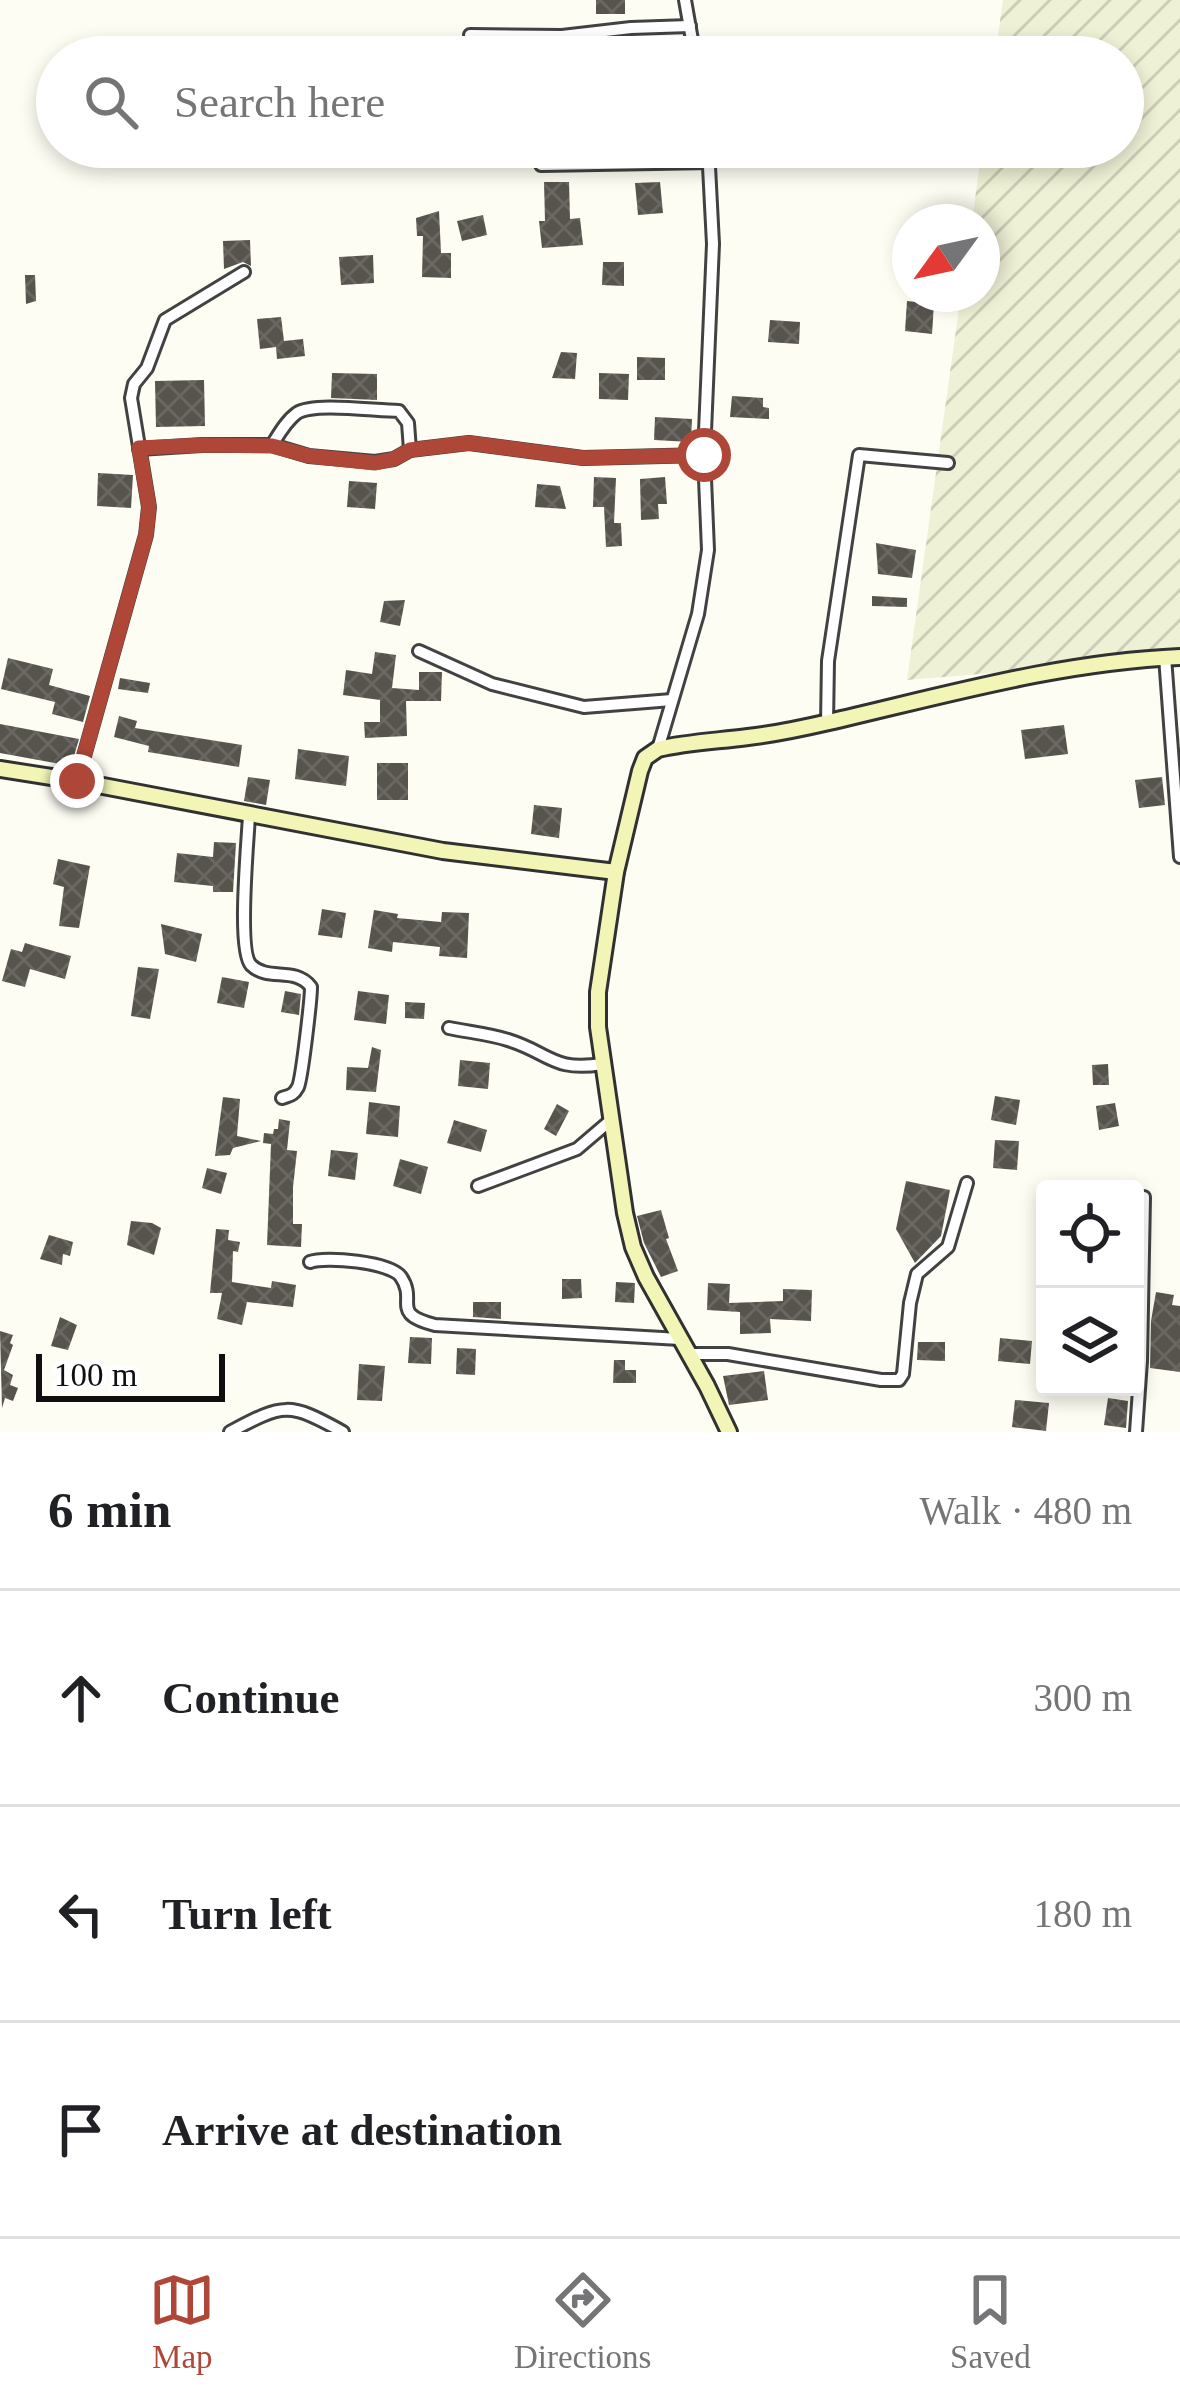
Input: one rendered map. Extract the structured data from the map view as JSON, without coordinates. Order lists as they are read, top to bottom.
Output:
{
  "scale_bar": "100 m",
  "north": "bottom left",
  "page": {
    "search": "Search here",
    "scale": "100 m",
    "heading": ["6 min", "Walk · 480 m"],
    "list": [
      ["Continue", "300 m"],
      ["Turn left", "180 m"],
      "Arrive at destination"
    ],
    "nav": ["Map", "Directions", "Saved"]
  }
}
